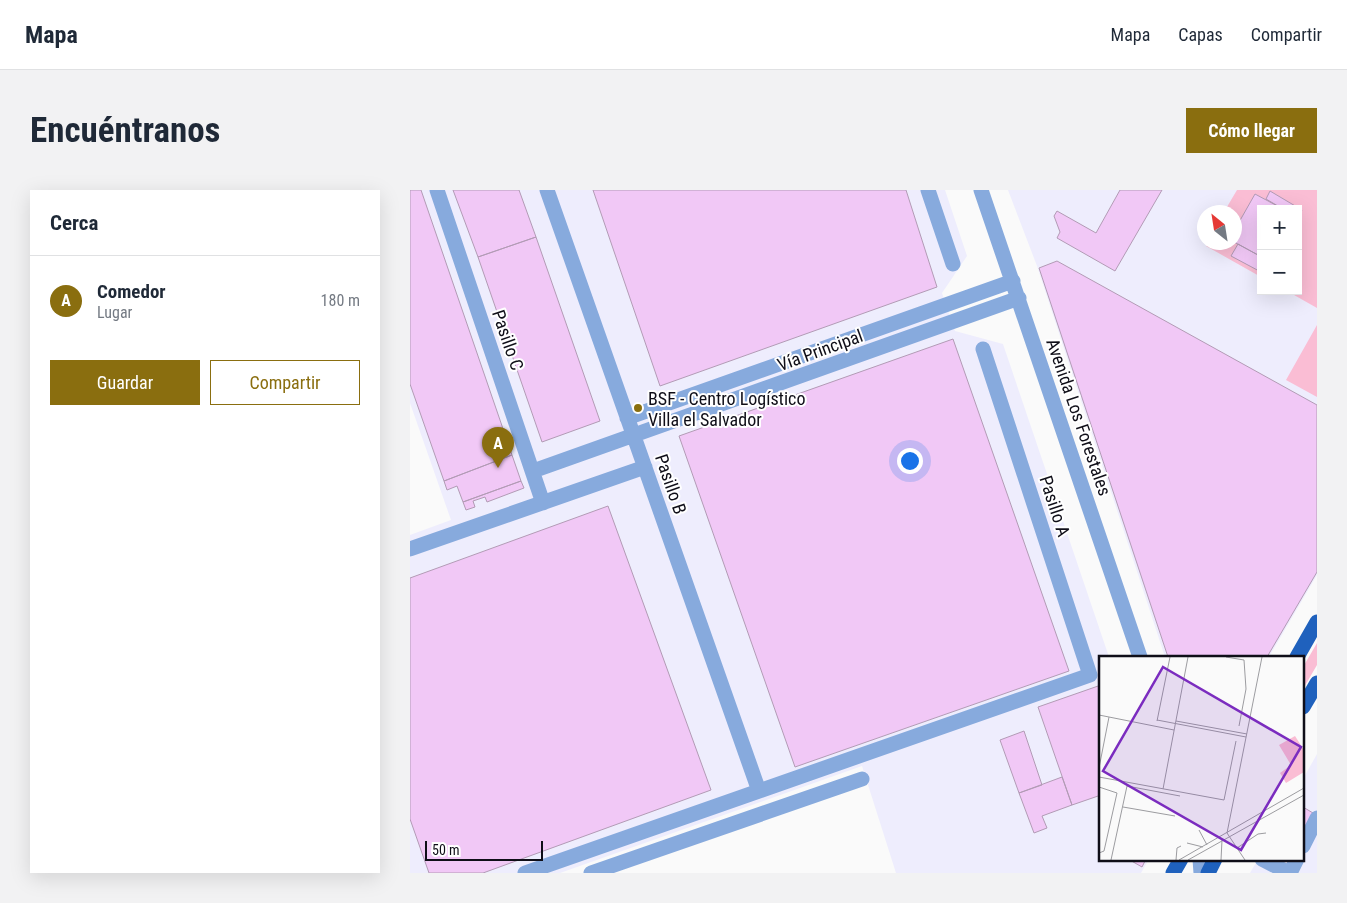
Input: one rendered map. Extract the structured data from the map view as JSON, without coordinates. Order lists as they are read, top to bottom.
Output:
{
  "streets": {
    "street": [
      "Pasillo C",
      "Vía Principal",
      "Avenida Los Forestales",
      "Pasillo B",
      "Pasillo A"
    ]
  },
  "crossings": [
    ["Pasillo C", "Vía Principal"],
    ["Vía Principal", "Avenida Los Forestales"],
    ["Vía Principal", "Pasillo B"],
    ["Pasillo B", "Pasillo A"]
  ],
  "places": ["BSF - Centro Logístico Villa el Salvador"],
  "scale_bar": "50 m",
  "north": "top left",
  "page": {
    "header": "Mapa",
    "nav": ["Mapa", "Capas", "Compartir"],
    "buttons": [
      "Cómo llegar",
      ["Guardar", "Compartir"]
    ],
    "title": "Encuéntranos",
    "heading": "Cerca",
    "map_buttons": ["+", "−"],
    "list": [
      {
        "mark": "A",
        "name": "Comedor",
        "note": "Lugar",
        "value": "180 m"
      }
    ],
    "pins": "A",
    "scale": "50 m"
  }
}
